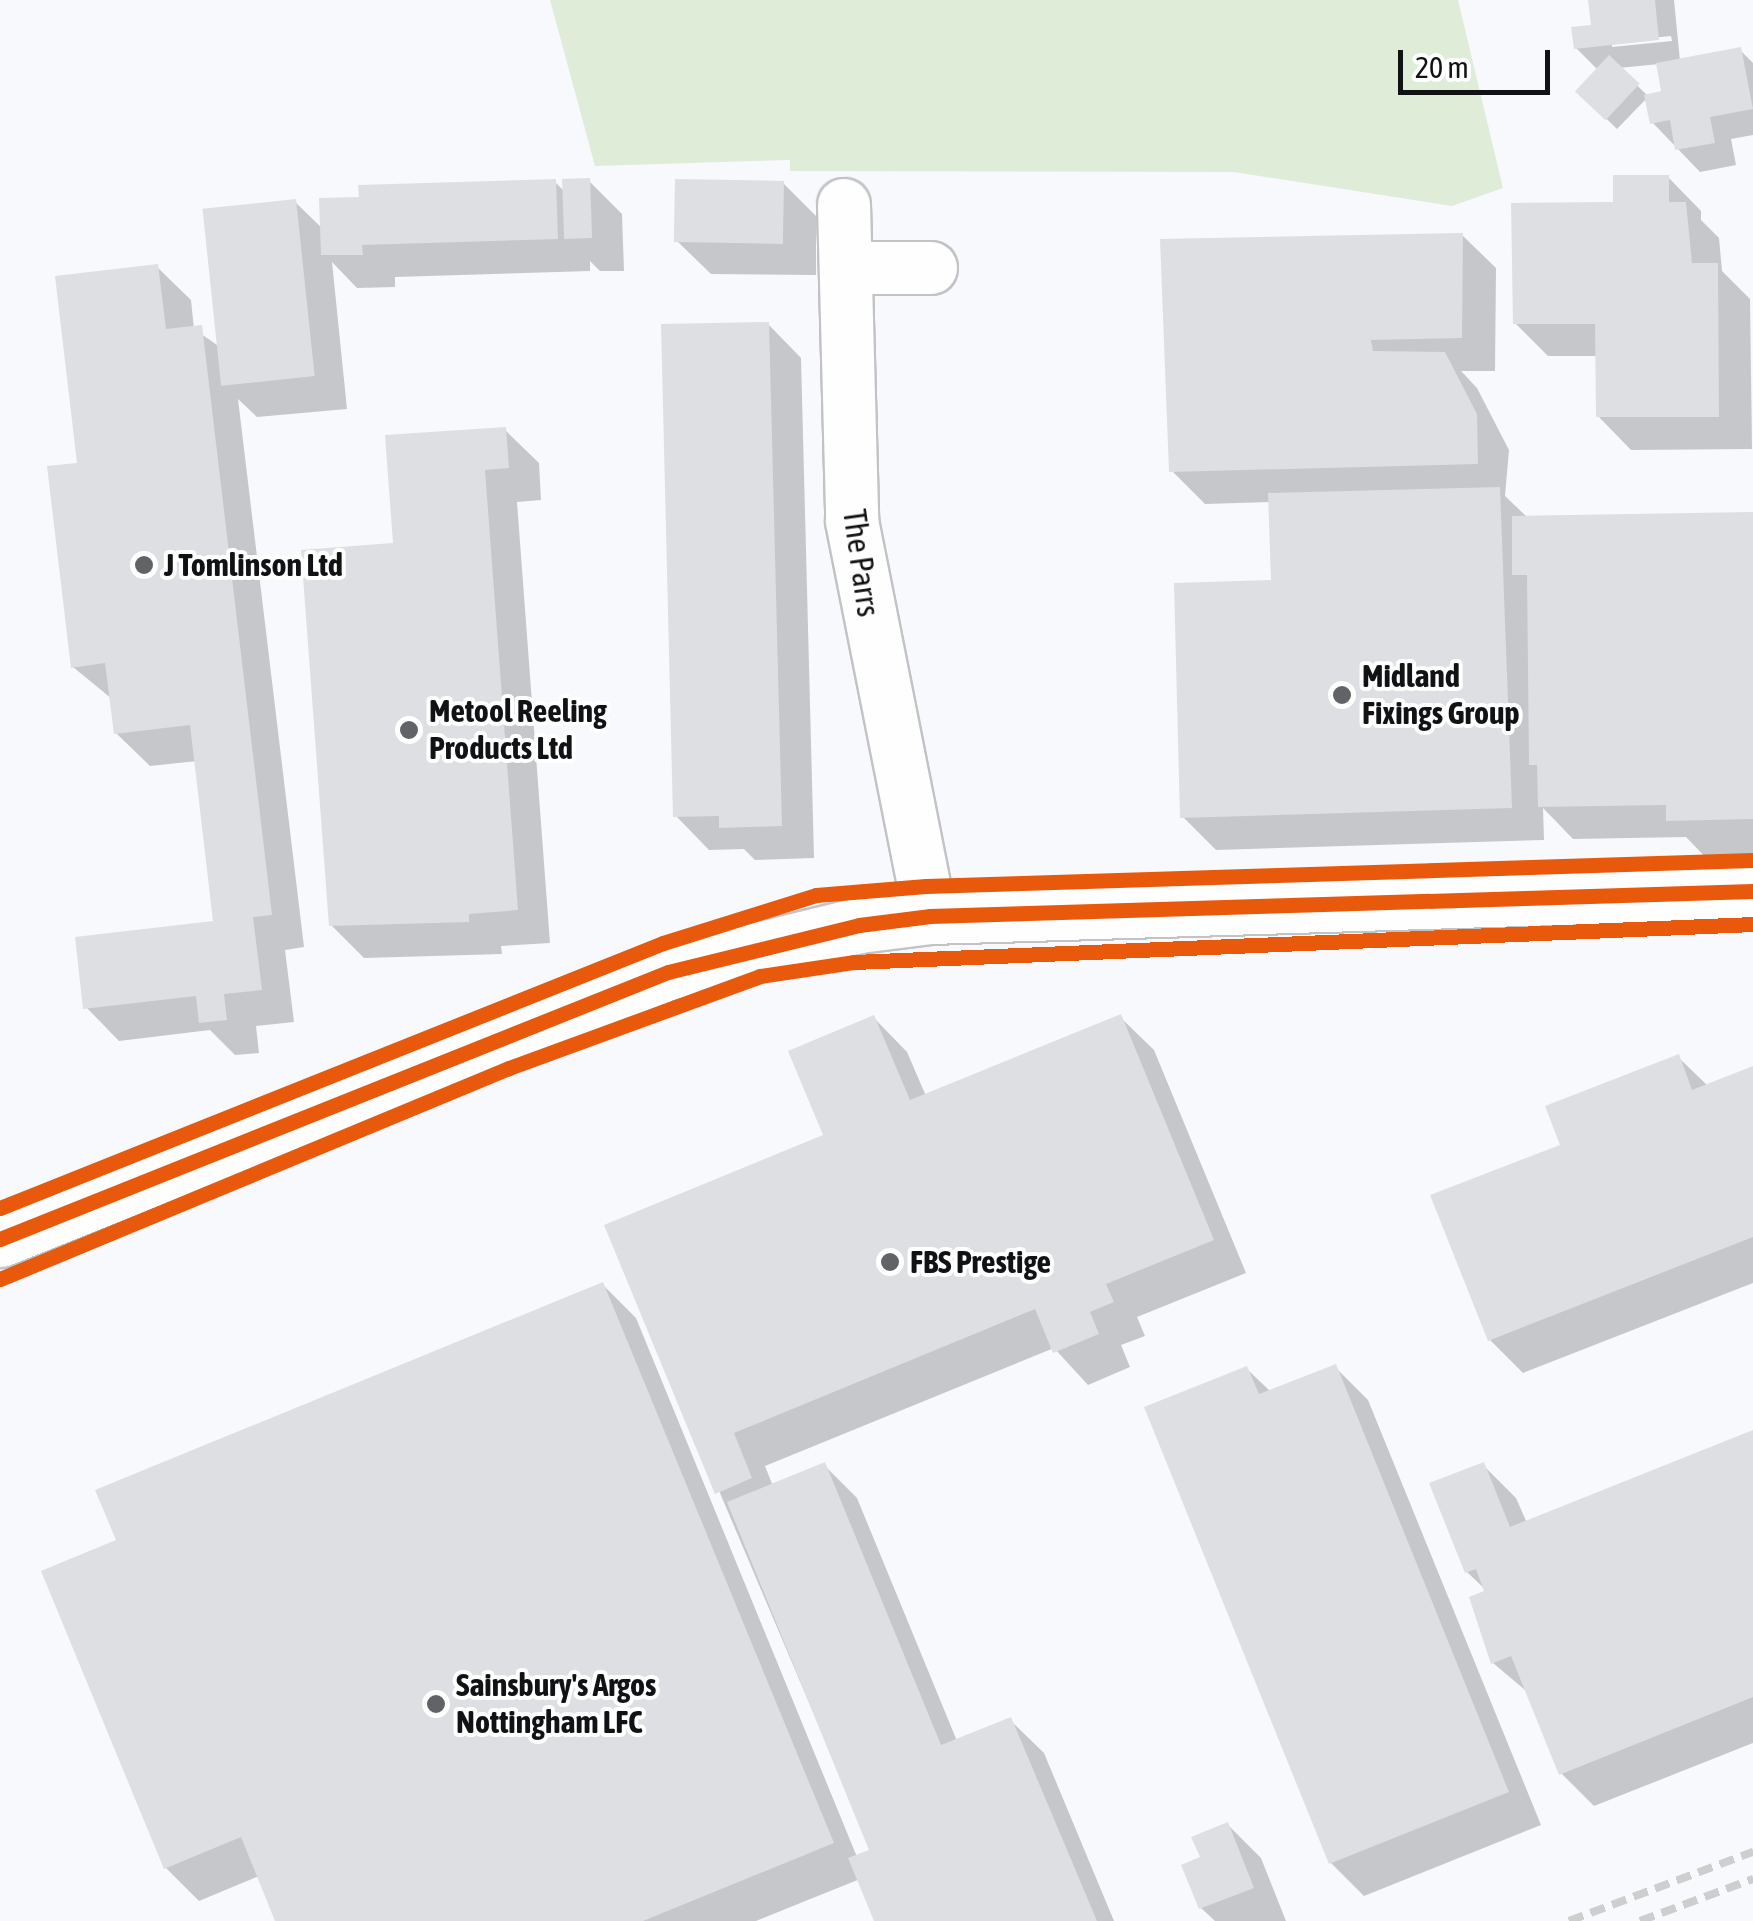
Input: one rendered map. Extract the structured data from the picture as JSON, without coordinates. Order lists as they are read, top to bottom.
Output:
{
  "streets": {
    "street": ["The Parrs"]
  },
  "places": [
    "J Tomlinson Ltd",
    "Midland Fixings Group",
    "Metool Reeling Products Ltd",
    "FBS Prestige",
    "Sainsbury's Argos Nottingham LFC"
  ],
  "scale_bar": "20 m"
}
